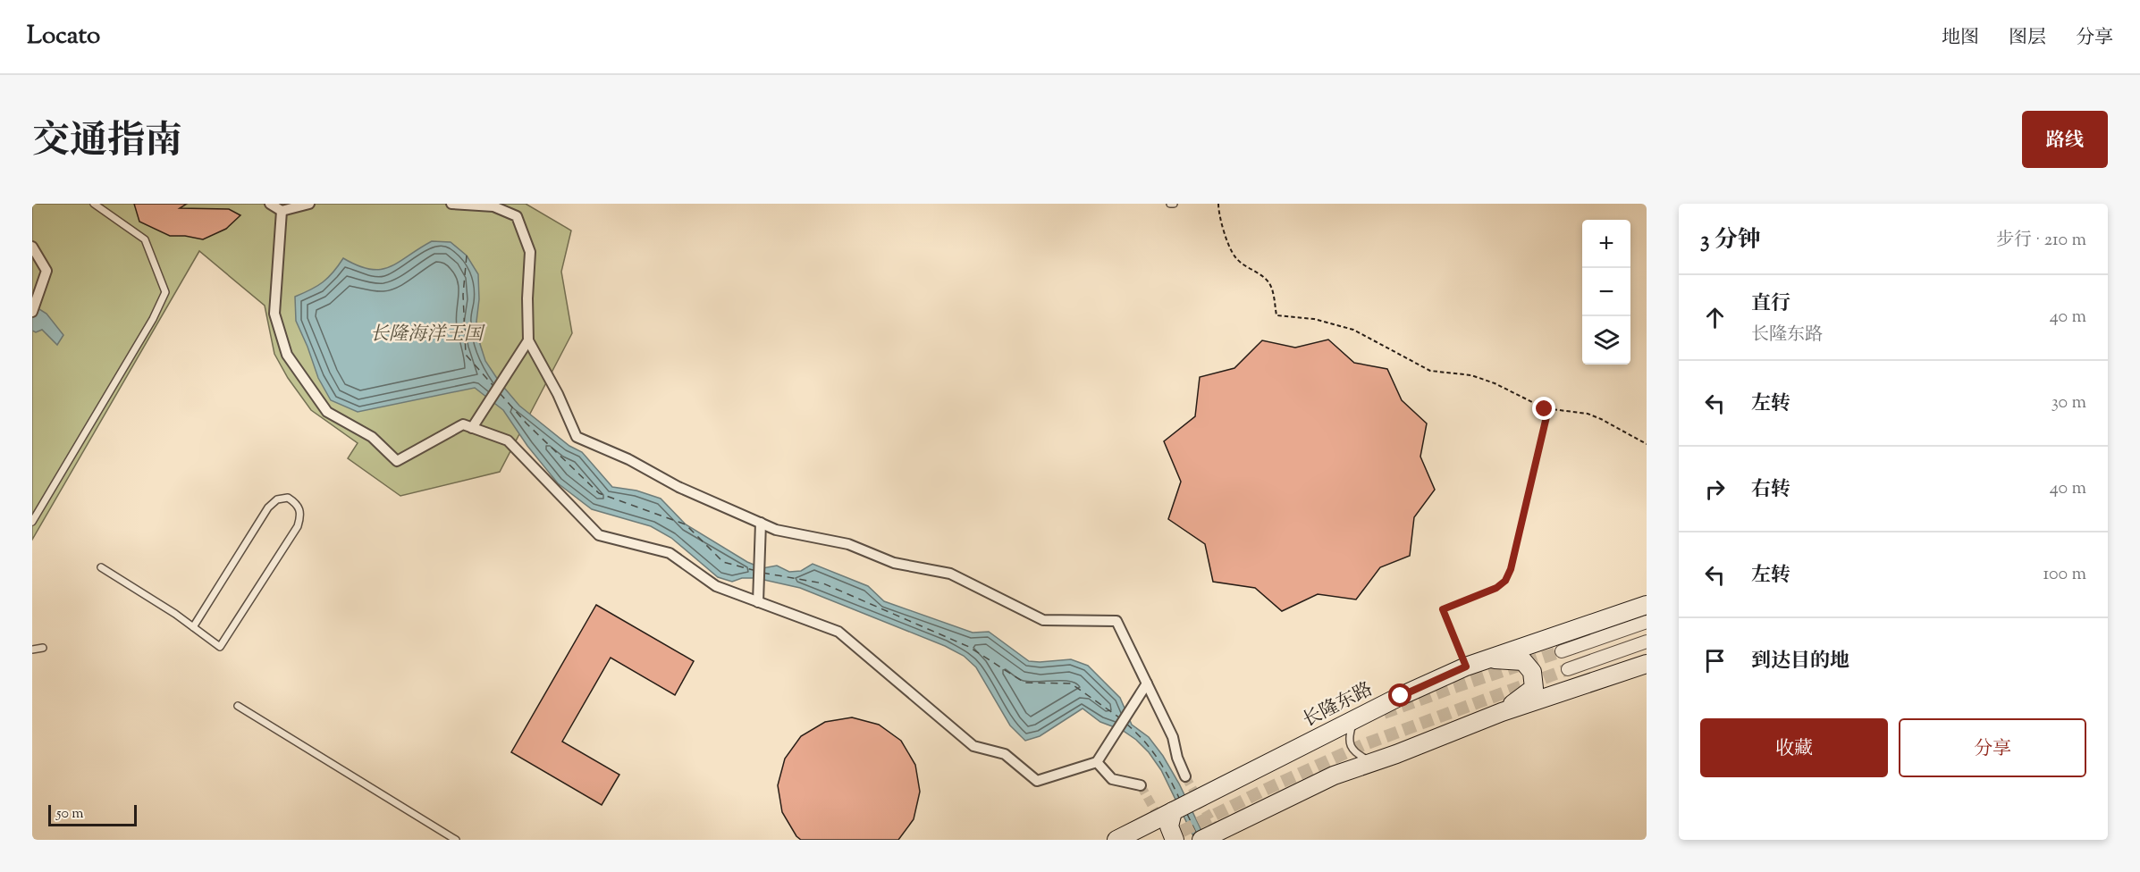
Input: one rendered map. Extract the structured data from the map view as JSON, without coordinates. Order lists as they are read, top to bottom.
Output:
{
  "streets": {
    "main road": ["长隆东路"]
  },
  "parks": ["长隆海洋王国"],
  "scale_bar": "50 m",
  "page": {
    "header": "Locato",
    "nav": ["地图", "图层", "分享"],
    "title": "交通指南",
    "buttons": [
      "路线",
      ["收藏", "分享"]
    ],
    "heading": ["3 分钟", "步行 · 210 m"],
    "map_buttons": ["+", "−"],
    "list": [
      ["直行", "长隆东路", "40 m"],
      ["左转", "30 m"],
      ["右转", "40 m"],
      ["左转", "100 m"],
      "到达目的地"
    ],
    "scale": "50 m"
  }
}
